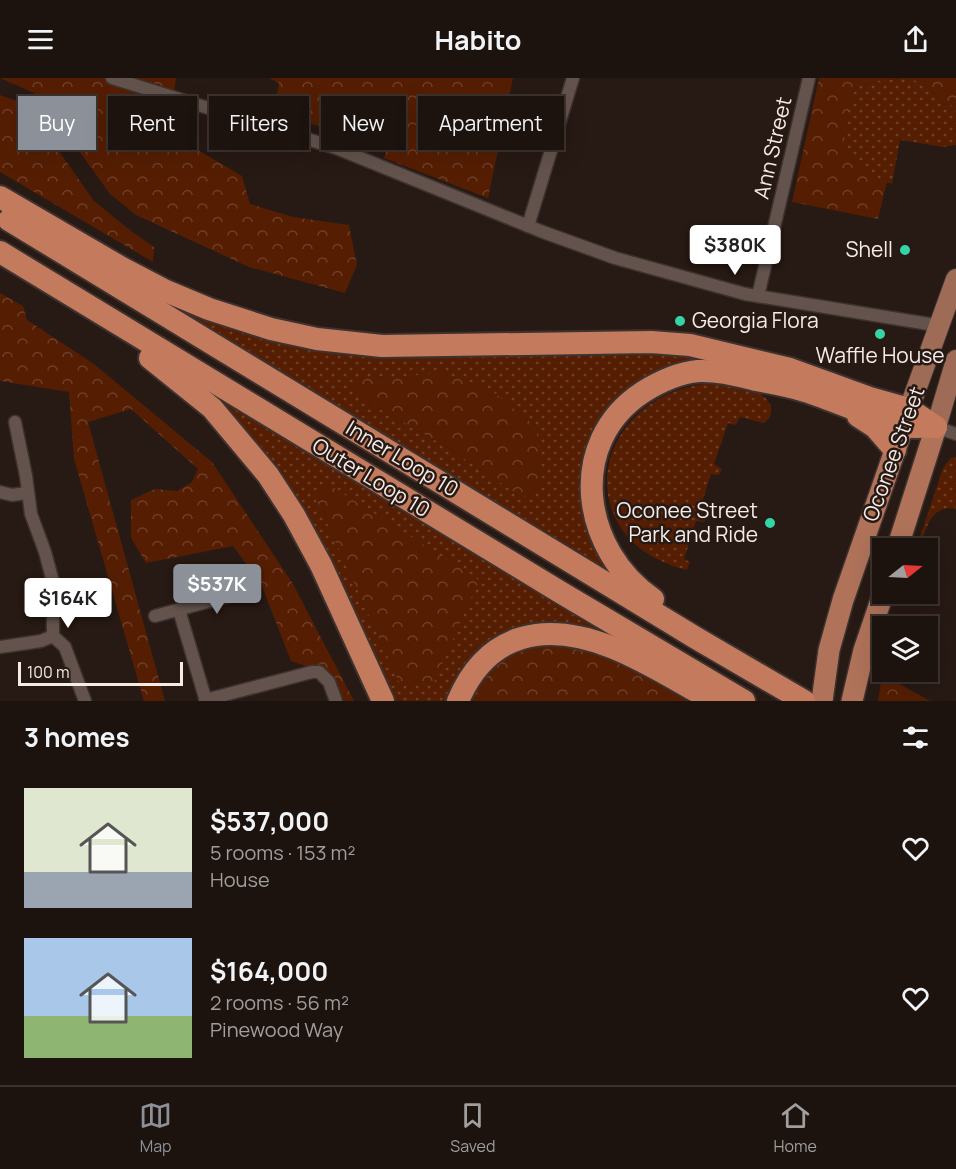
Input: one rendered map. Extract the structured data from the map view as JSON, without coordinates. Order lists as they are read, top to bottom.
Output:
{
  "streets": {
    "highway": ["Oconee Street", "Inner Loop 10", "Outer Loop 10"],
    "street": ["Ann Street"]
  },
  "places": [
    "Shell",
    "Georgia Flora",
    "Waffle House",
    "Oconee Street Park and Ride"
  ],
  "scale_bar": "100 m",
  "north": "right",
  "page": {
    "header": "Habito",
    "chip": [
      "Buy",
      "Rent",
      "Filters",
      "New",
      "Apartment"
    ],
    "price": ["$380K", "$537K", "$164K"],
    "scale": "100 m",
    "heading": "3 homes",
    "list": [
      {
        "name": "$537,000",
        "note": "5 rooms · 153 m² · House"
      },
      {
        "name": "$164,000",
        "note": "2 rooms · 56 m² · Pinewood Way"
      }
    ],
    "tabs": ["Map", "Saved", "Home"]
  }
}
